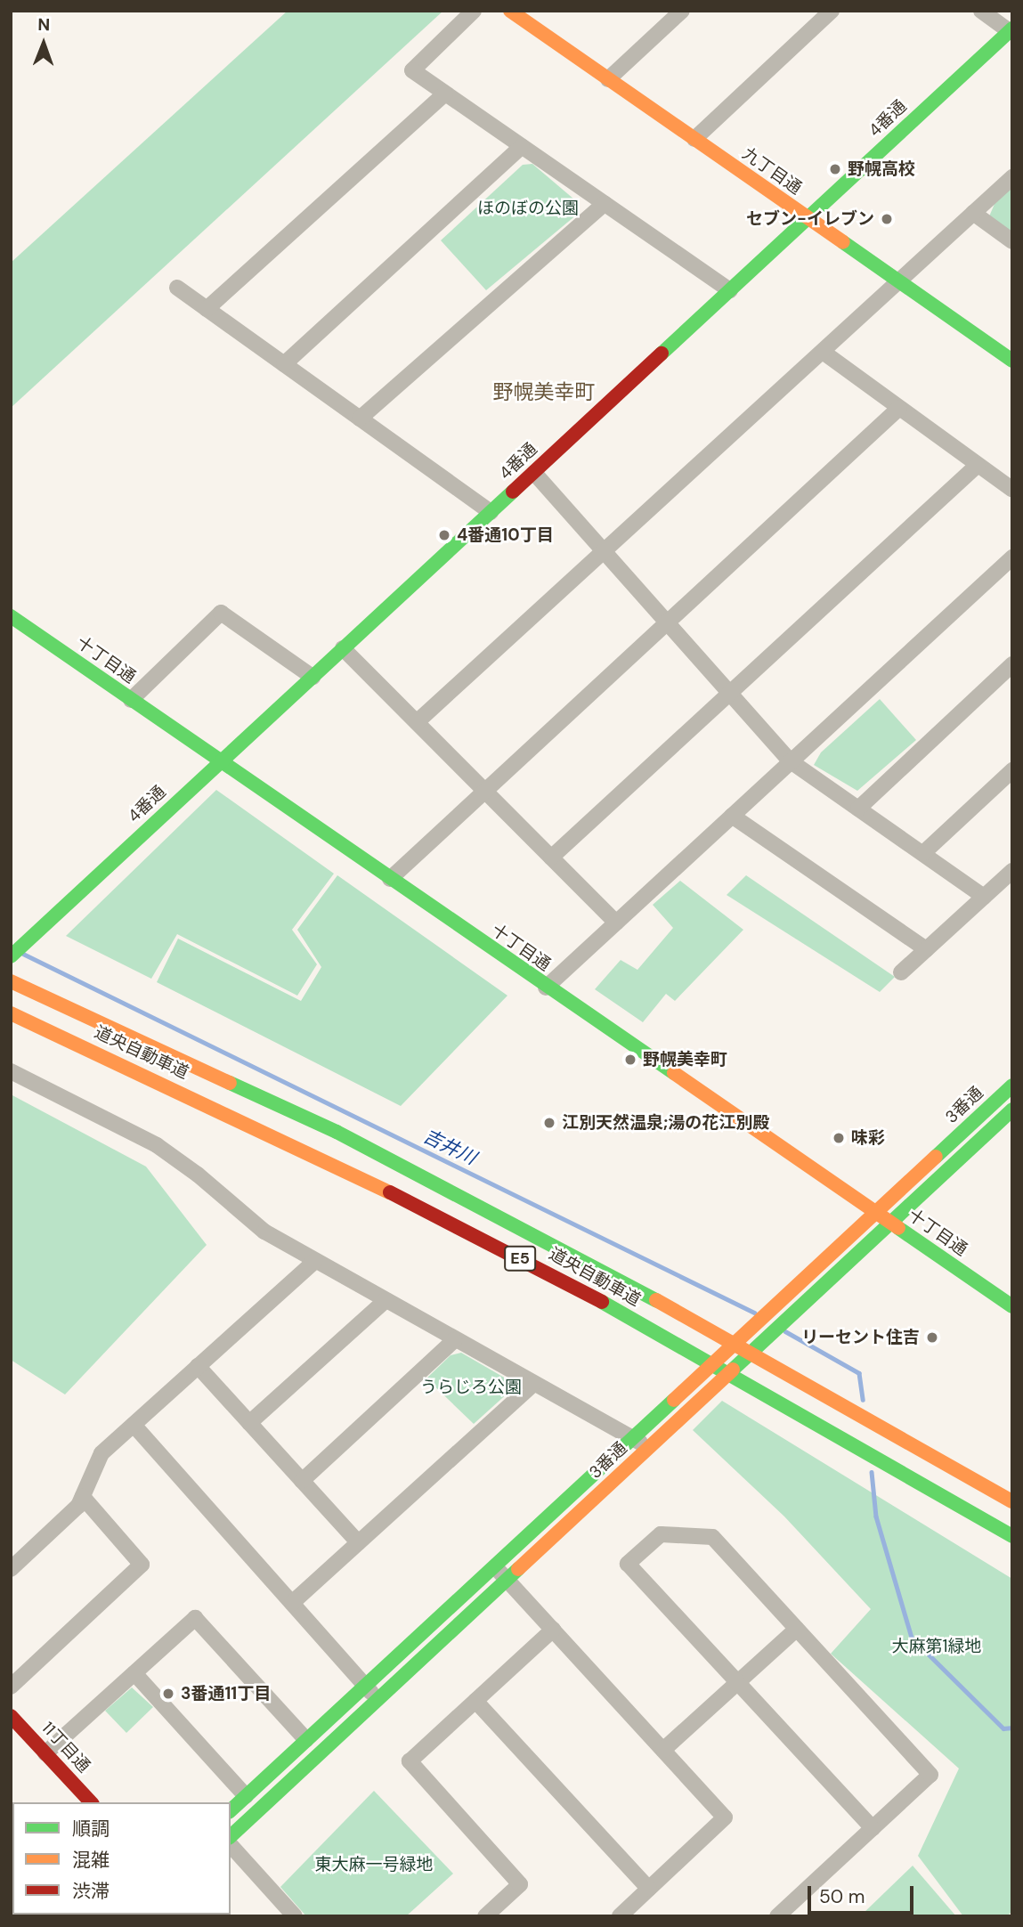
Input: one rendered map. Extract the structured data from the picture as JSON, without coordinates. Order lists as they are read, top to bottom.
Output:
{
  "streets": {
    "main road": [
      "4番通",
      "九丁目通",
      "十丁目通",
      "道央自動車道",
      "3番通",
      "E5",
      "11丁目通"
    ]
  },
  "crossings": [
    ["4番通", "九丁目通"],
    ["4番通", "十丁目通"],
    ["十丁目通", "3番通"]
  ],
  "districts": ["野幌美幸町"],
  "water": ["吉井川"],
  "parks": [
    "ほのぼの公園",
    "うらじろ公園",
    "大麻第1緑地",
    "東大麻一号緑地"
  ],
  "places": [
    "野幌高校",
    "セブン-イレブン",
    "4番通10丁目",
    "野幌美幸町",
    "江別天然温泉;湯の花江別殿",
    "味彩",
    "リーセント住吉",
    "3番通11丁目"
  ],
  "legend": ["順調", "混雑", "渋滞"],
  "scale_bar": "50 m",
  "north": "top"
}
